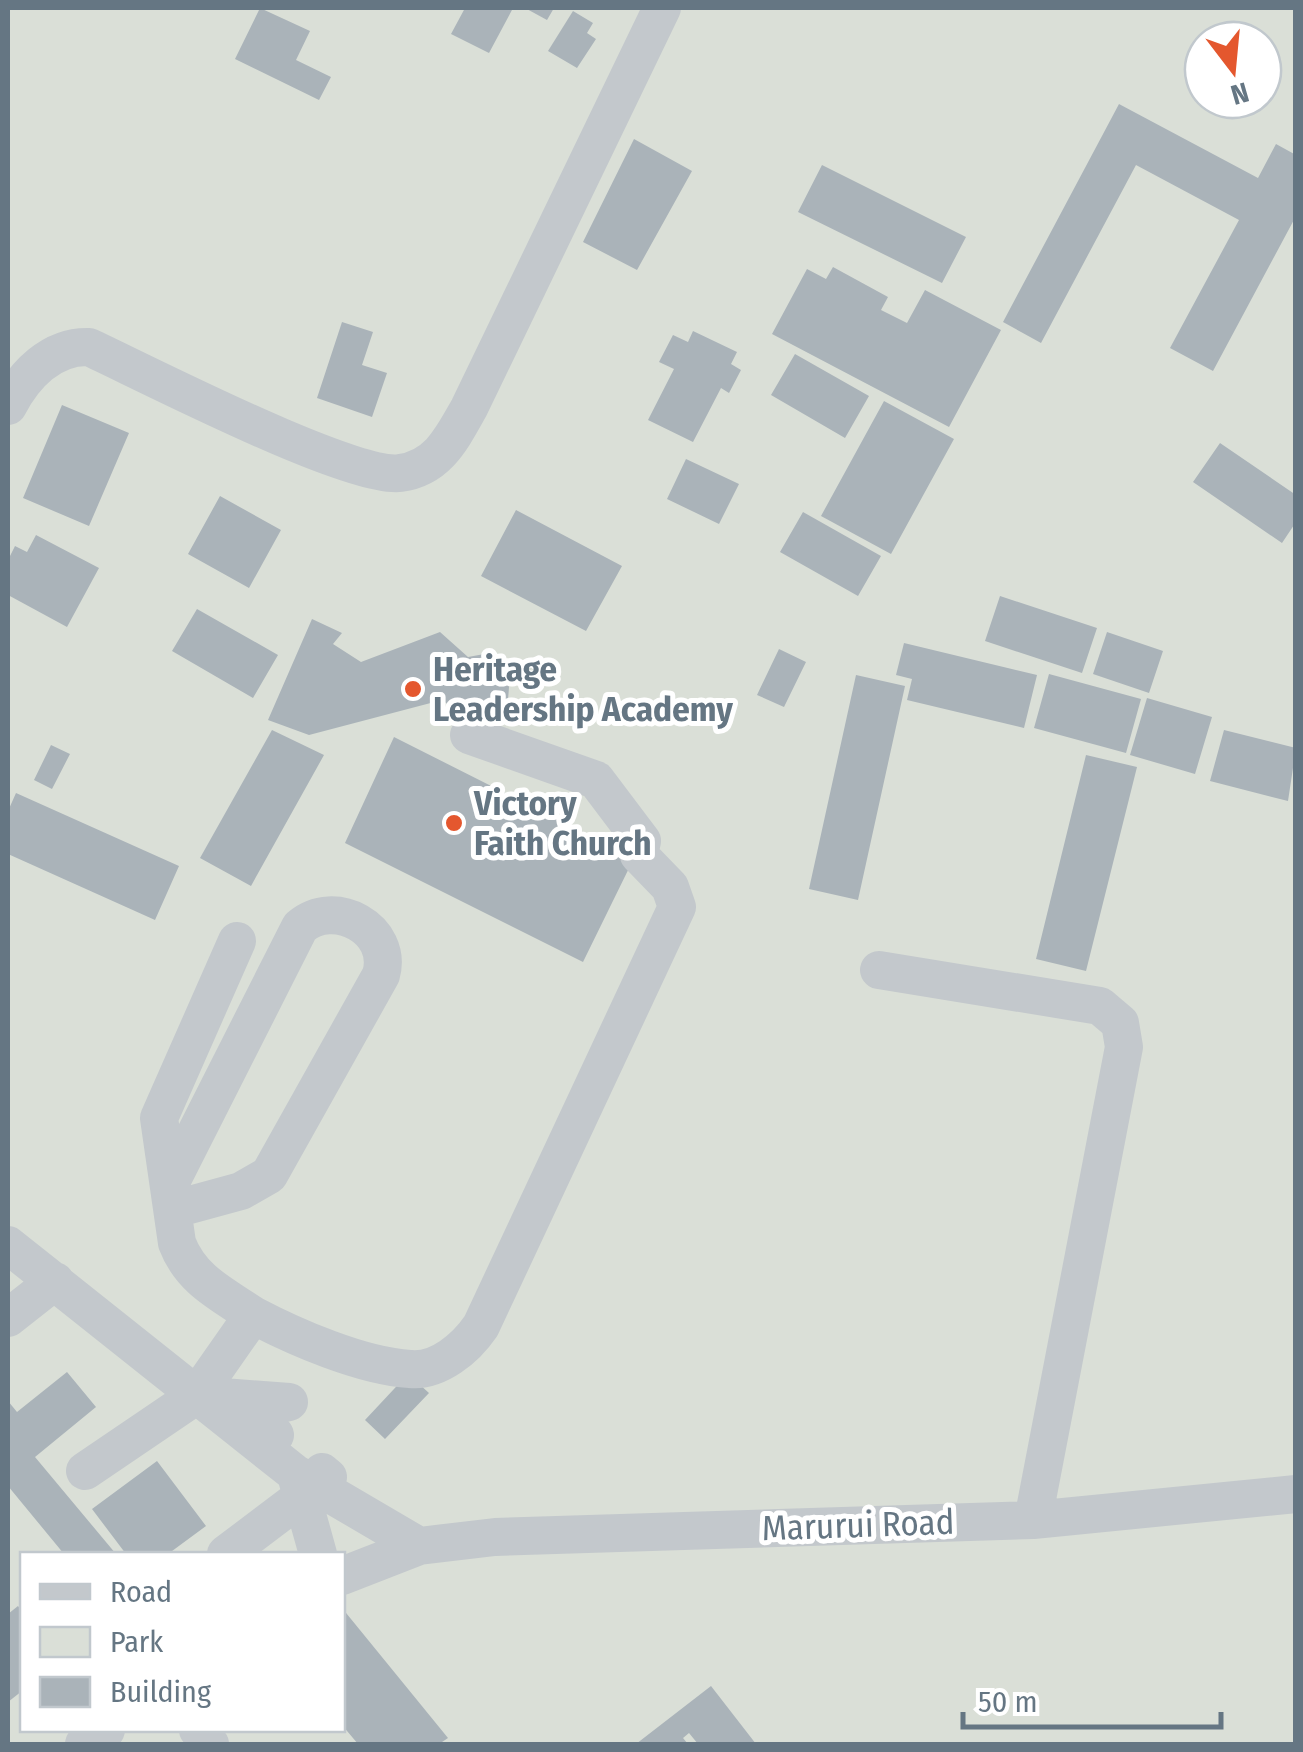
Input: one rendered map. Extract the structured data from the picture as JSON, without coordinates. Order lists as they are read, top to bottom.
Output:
{
  "streets": {
    "street": ["Marurui Road"]
  },
  "places": ["Heritage Leadership Academy", "Victory Faith Church"],
  "legend": ["Road", "Park", "Building"],
  "scale_bar": "50 m",
  "north": "bottom"
}
